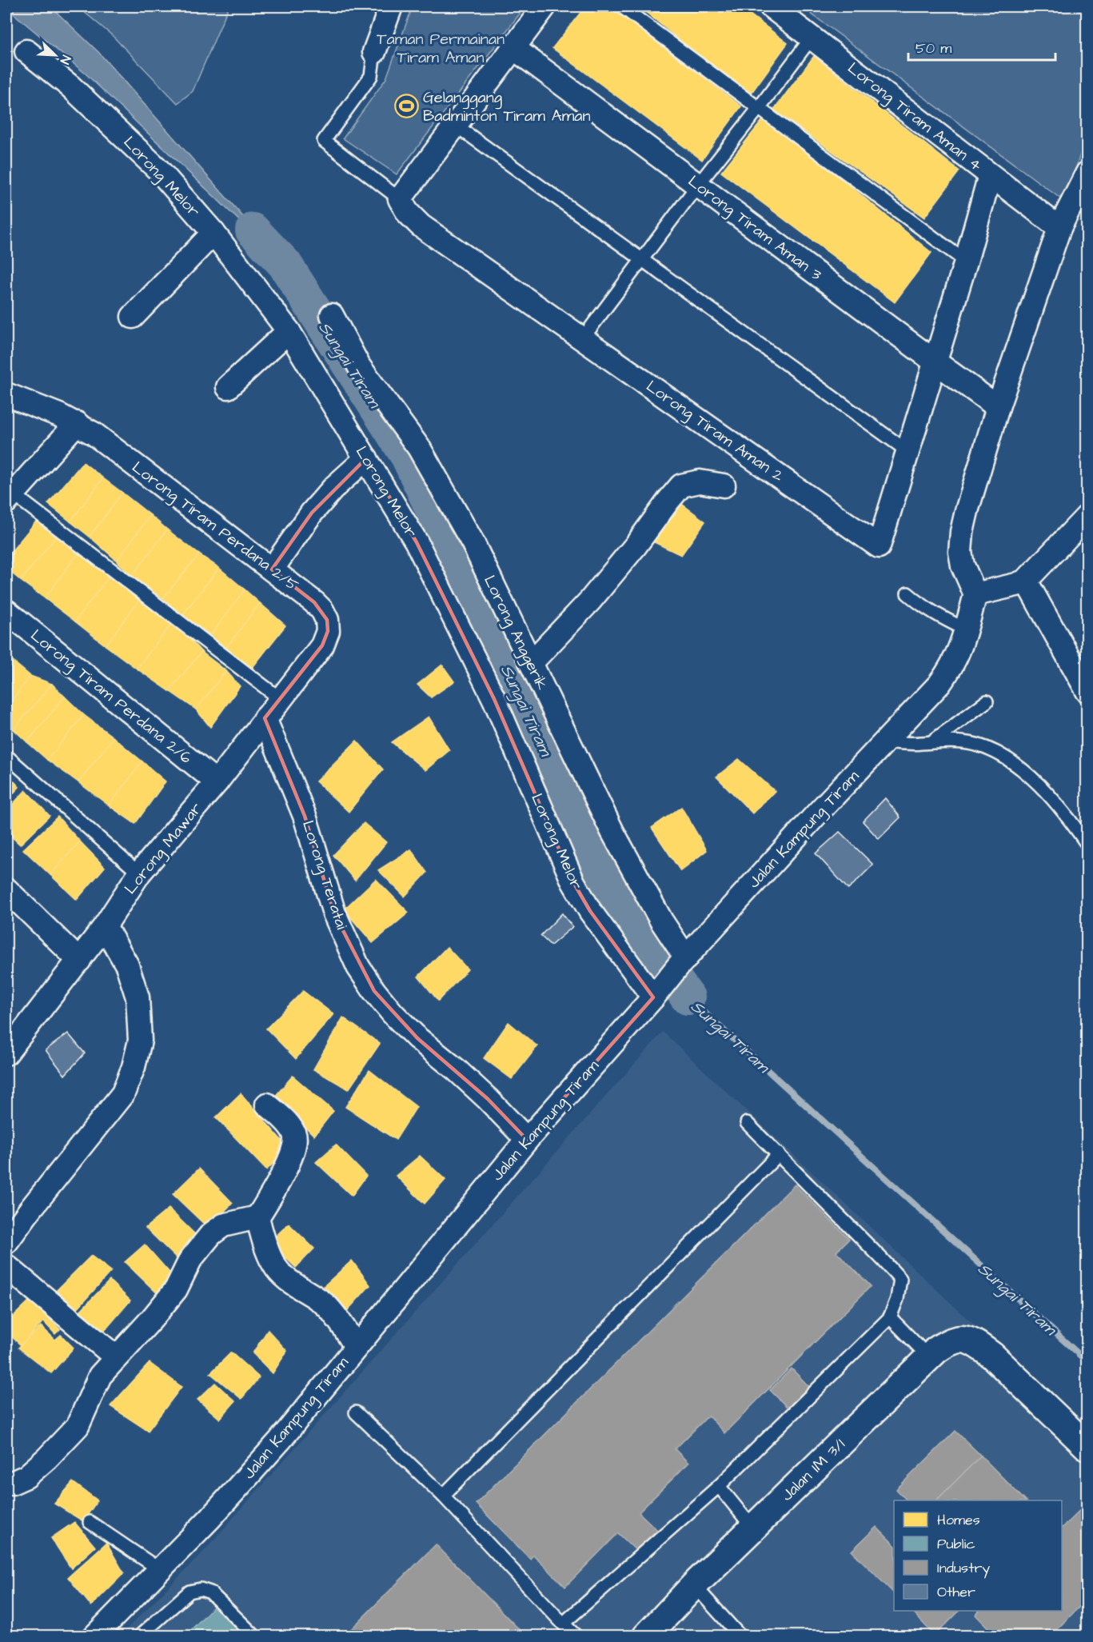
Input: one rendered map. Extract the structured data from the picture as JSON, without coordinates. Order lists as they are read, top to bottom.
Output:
{
  "streets": {
    "street": [
      "Lorong Tiram Aman 4",
      "Lorong Melor",
      "Lorong Tiram Aman 3",
      "Lorong Tiram Aman 2",
      "Lorong Tiram Perdana 2/5",
      "Lorong Anggerik",
      "Lorong Tiram Perdana 2/6",
      "Jalan Kampung Tiram",
      "Lorong Mawar",
      "Lorong Teratai",
      "Jalan IM 3/1"
    ]
  },
  "crossings": [
    ["Lorong Tiram Aman 4", "Lorong Tiram Aman 2"],
    ["Lorong Melor", "Jalan Kampung Tiram"],
    ["Lorong Tiram Aman 3", "Lorong Tiram Aman 2"],
    ["Lorong Tiram Perdana 2/5", "Lorong Mawar"],
    ["Lorong Anggerik", "Jalan Kampung Tiram"],
    ["Lorong Tiram Perdana 2/6", "Lorong Mawar"],
    ["Jalan Kampung Tiram", "Lorong Teratai"],
    ["Lorong Mawar", "Lorong Teratai"]
  ],
  "water": ["Sungai Tiram"],
  "parks": ["Taman Permainan Tiram Aman"],
  "places": {
    "sports": ["Gelanggang Badminton Tiram Aman"]
  },
  "legend": [
    "Homes",
    "Public",
    "Industry",
    "Other"
  ],
  "scale_bar": "50 m",
  "north": "bottom right"
}
